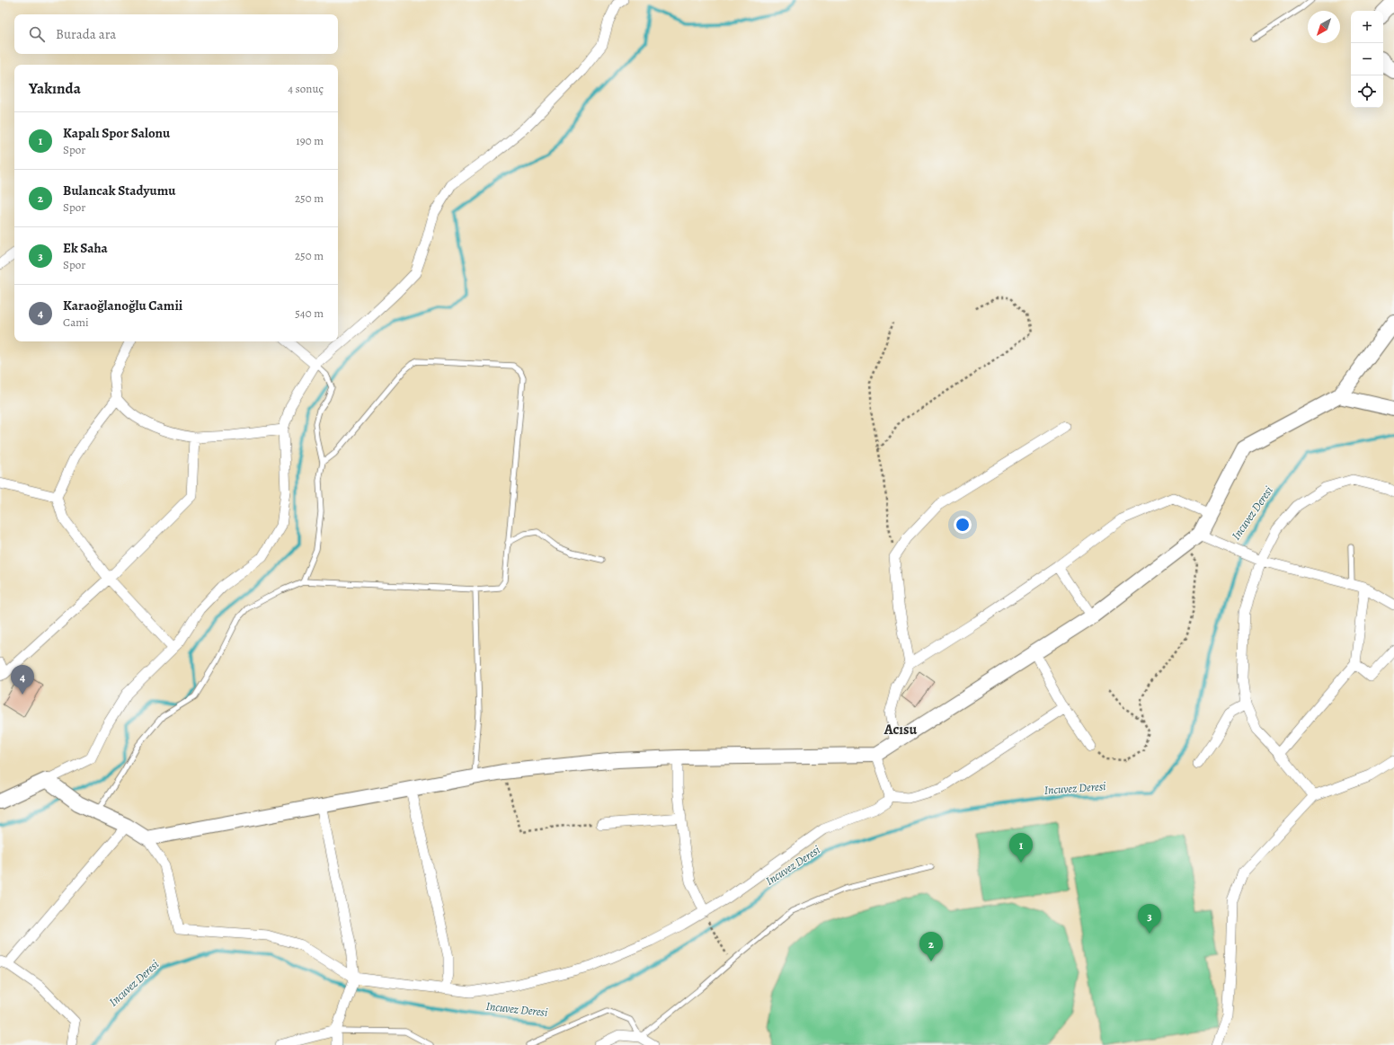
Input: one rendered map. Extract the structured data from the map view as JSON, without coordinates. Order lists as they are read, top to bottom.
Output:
{
  "districts": ["Acısu"],
  "water": ["Incuvez Deresi"],
  "north": "bottom left",
  "page": {
    "map_buttons": ["+", "−"],
    "search": "Burada ara",
    "heading": ["Yakında", "4 sonuç"],
    "list": [
      {
        "mark": "1",
        "name": "Kapalı Spor Salonu",
        "note": "Spor",
        "value": "190 m"
      },
      {
        "mark": "2",
        "name": "Bulancak Stadyumu",
        "note": "Spor",
        "value": "250 m"
      },
      {
        "mark": "3",
        "name": "Ek Saha",
        "note": "Spor",
        "value": "250 m"
      },
      {
        "mark": "4",
        "name": "Karaoğlanoğlu Camii",
        "note": "Cami",
        "value": "540 m"
      }
    ],
    "pins": [
      "4",
      "1",
      "3",
      "2"
    ]
  }
}
